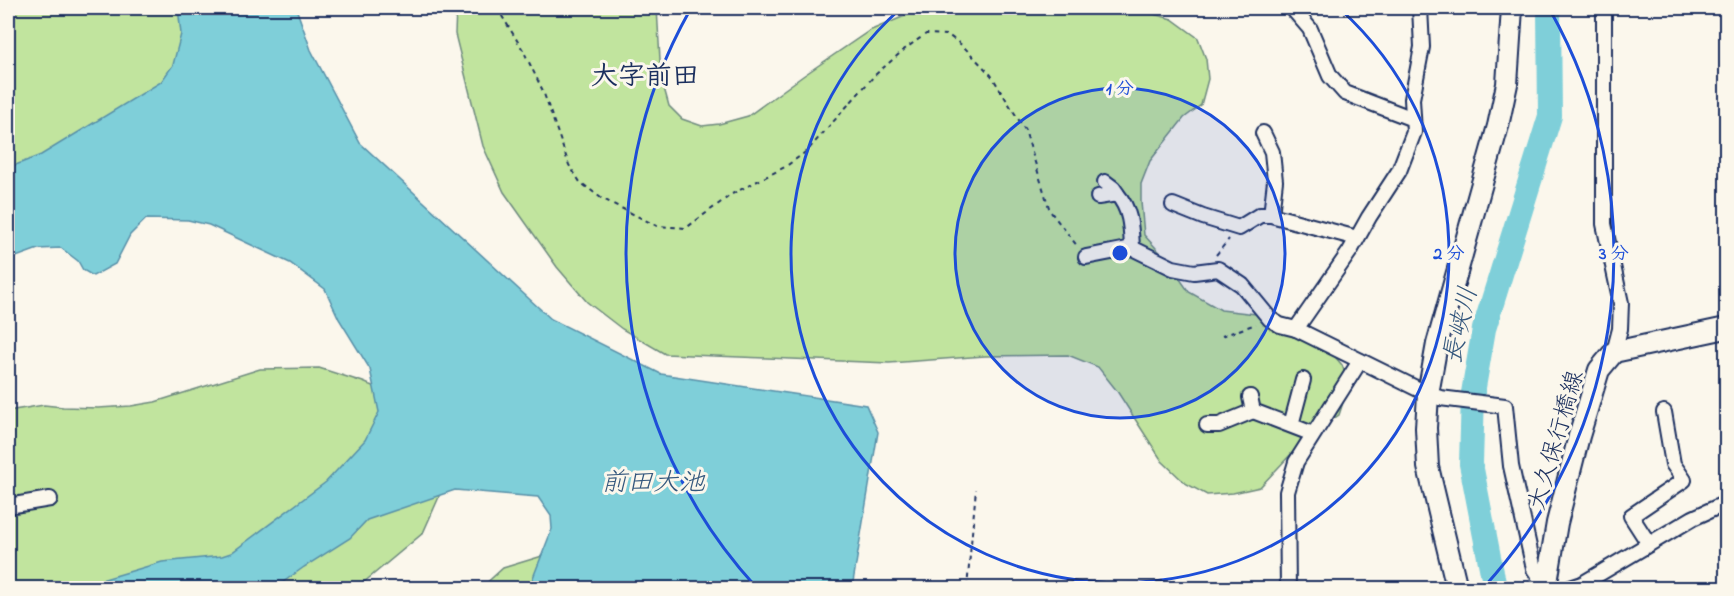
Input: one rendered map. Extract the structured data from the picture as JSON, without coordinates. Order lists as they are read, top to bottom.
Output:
{
  "streets": {
    "street": ["大久保行橋線"]
  },
  "districts": ["大字前田"],
  "water": ["長峡川", "前田大池"],
  "rings": ["1 分", "2 分", "3 分"]
}
